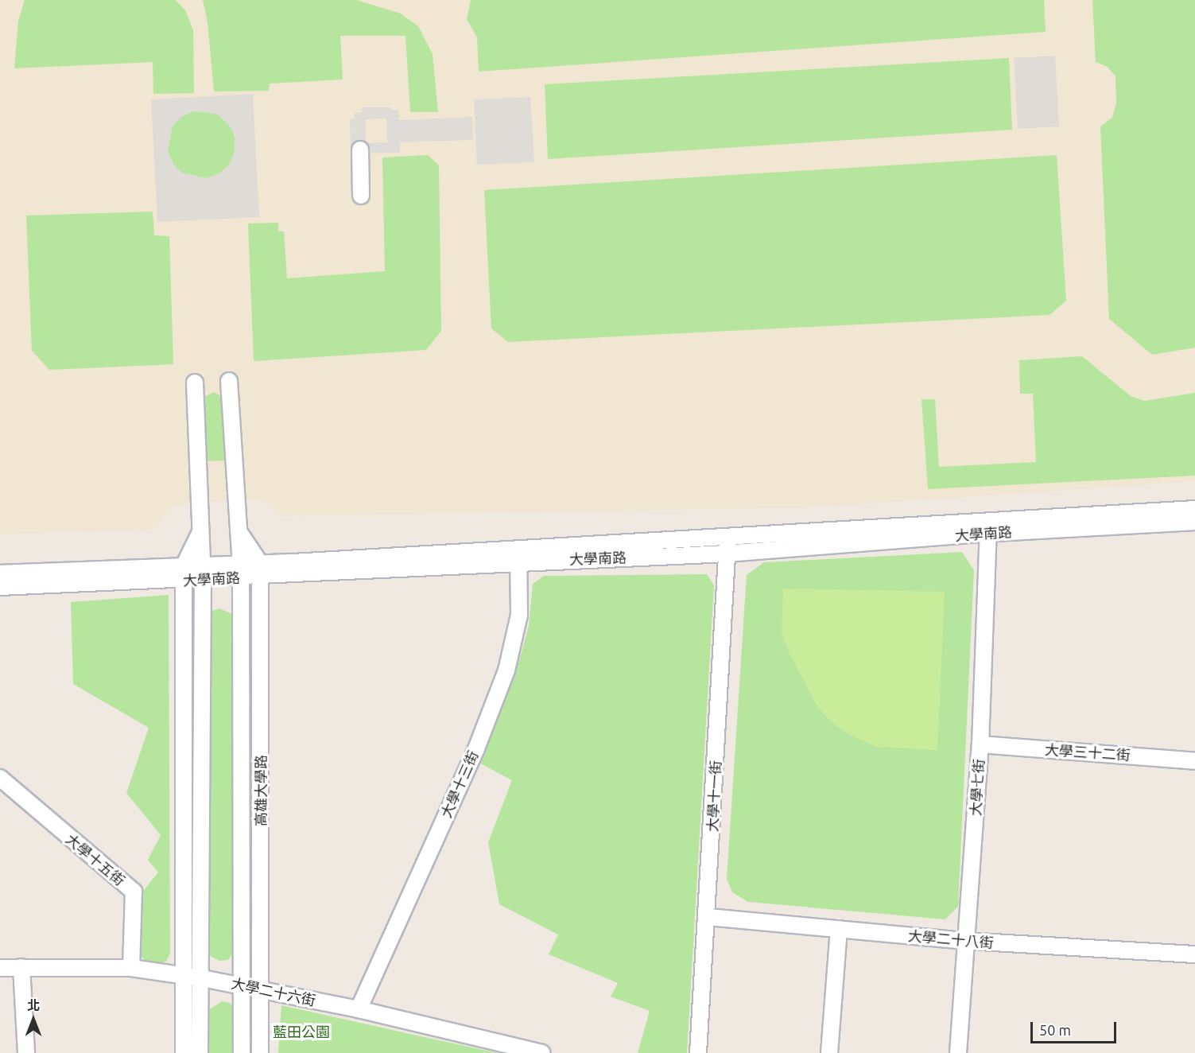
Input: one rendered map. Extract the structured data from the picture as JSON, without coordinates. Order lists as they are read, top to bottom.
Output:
{
  "streets": {
    "street": [
      "大學南路",
      "大學三十二街",
      "大學十三街",
      "大學七街",
      "高雄大學路",
      "大學十一街",
      "大學十五街",
      "大學二十八街",
      "大學二十六街"
    ]
  },
  "crossings": [
    ["大學南路", "大學十三街"],
    ["大學南路", "大學七街"],
    ["大學南路", "高雄大學路"],
    ["大學南路", "大學十一街"],
    ["大學三十二街", "大學七街"],
    ["大學十三街", "大學二十六街"],
    ["大學七街", "大學二十八街"],
    ["高雄大學路", "大學二十六街"],
    ["大學十一街", "大學二十八街"],
    ["大學十五街", "大學二十六街"]
  ],
  "parks": ["藍田公園"],
  "scale_bar": "50 m",
  "north": "top"
}
